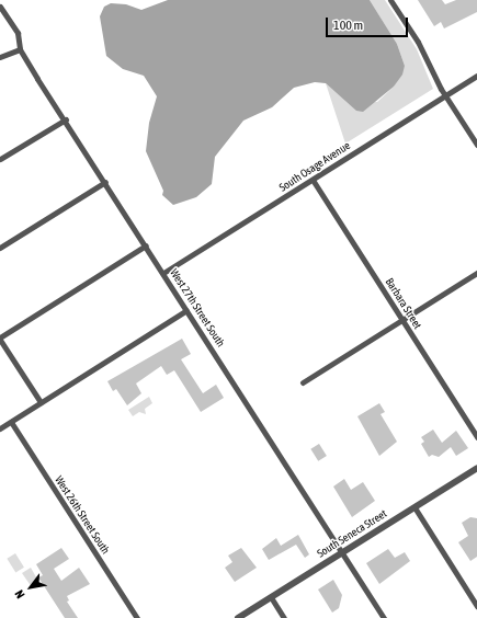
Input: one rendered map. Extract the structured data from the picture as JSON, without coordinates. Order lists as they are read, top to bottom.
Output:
{
  "streets": {
    "street": [
      "South Osage Avenue",
      "Barbara Street",
      "West 27th Street South",
      "West 26th Street South",
      "South Seneca Street"
    ]
  },
  "crossings": [
    ["South Osage Avenue", "Barbara Street"],
    ["South Osage Avenue", "West 27th Street South"],
    ["West 27th Street South", "South Seneca Street"]
  ],
  "scale_bar": "100 m",
  "north": "bottom left"
}
